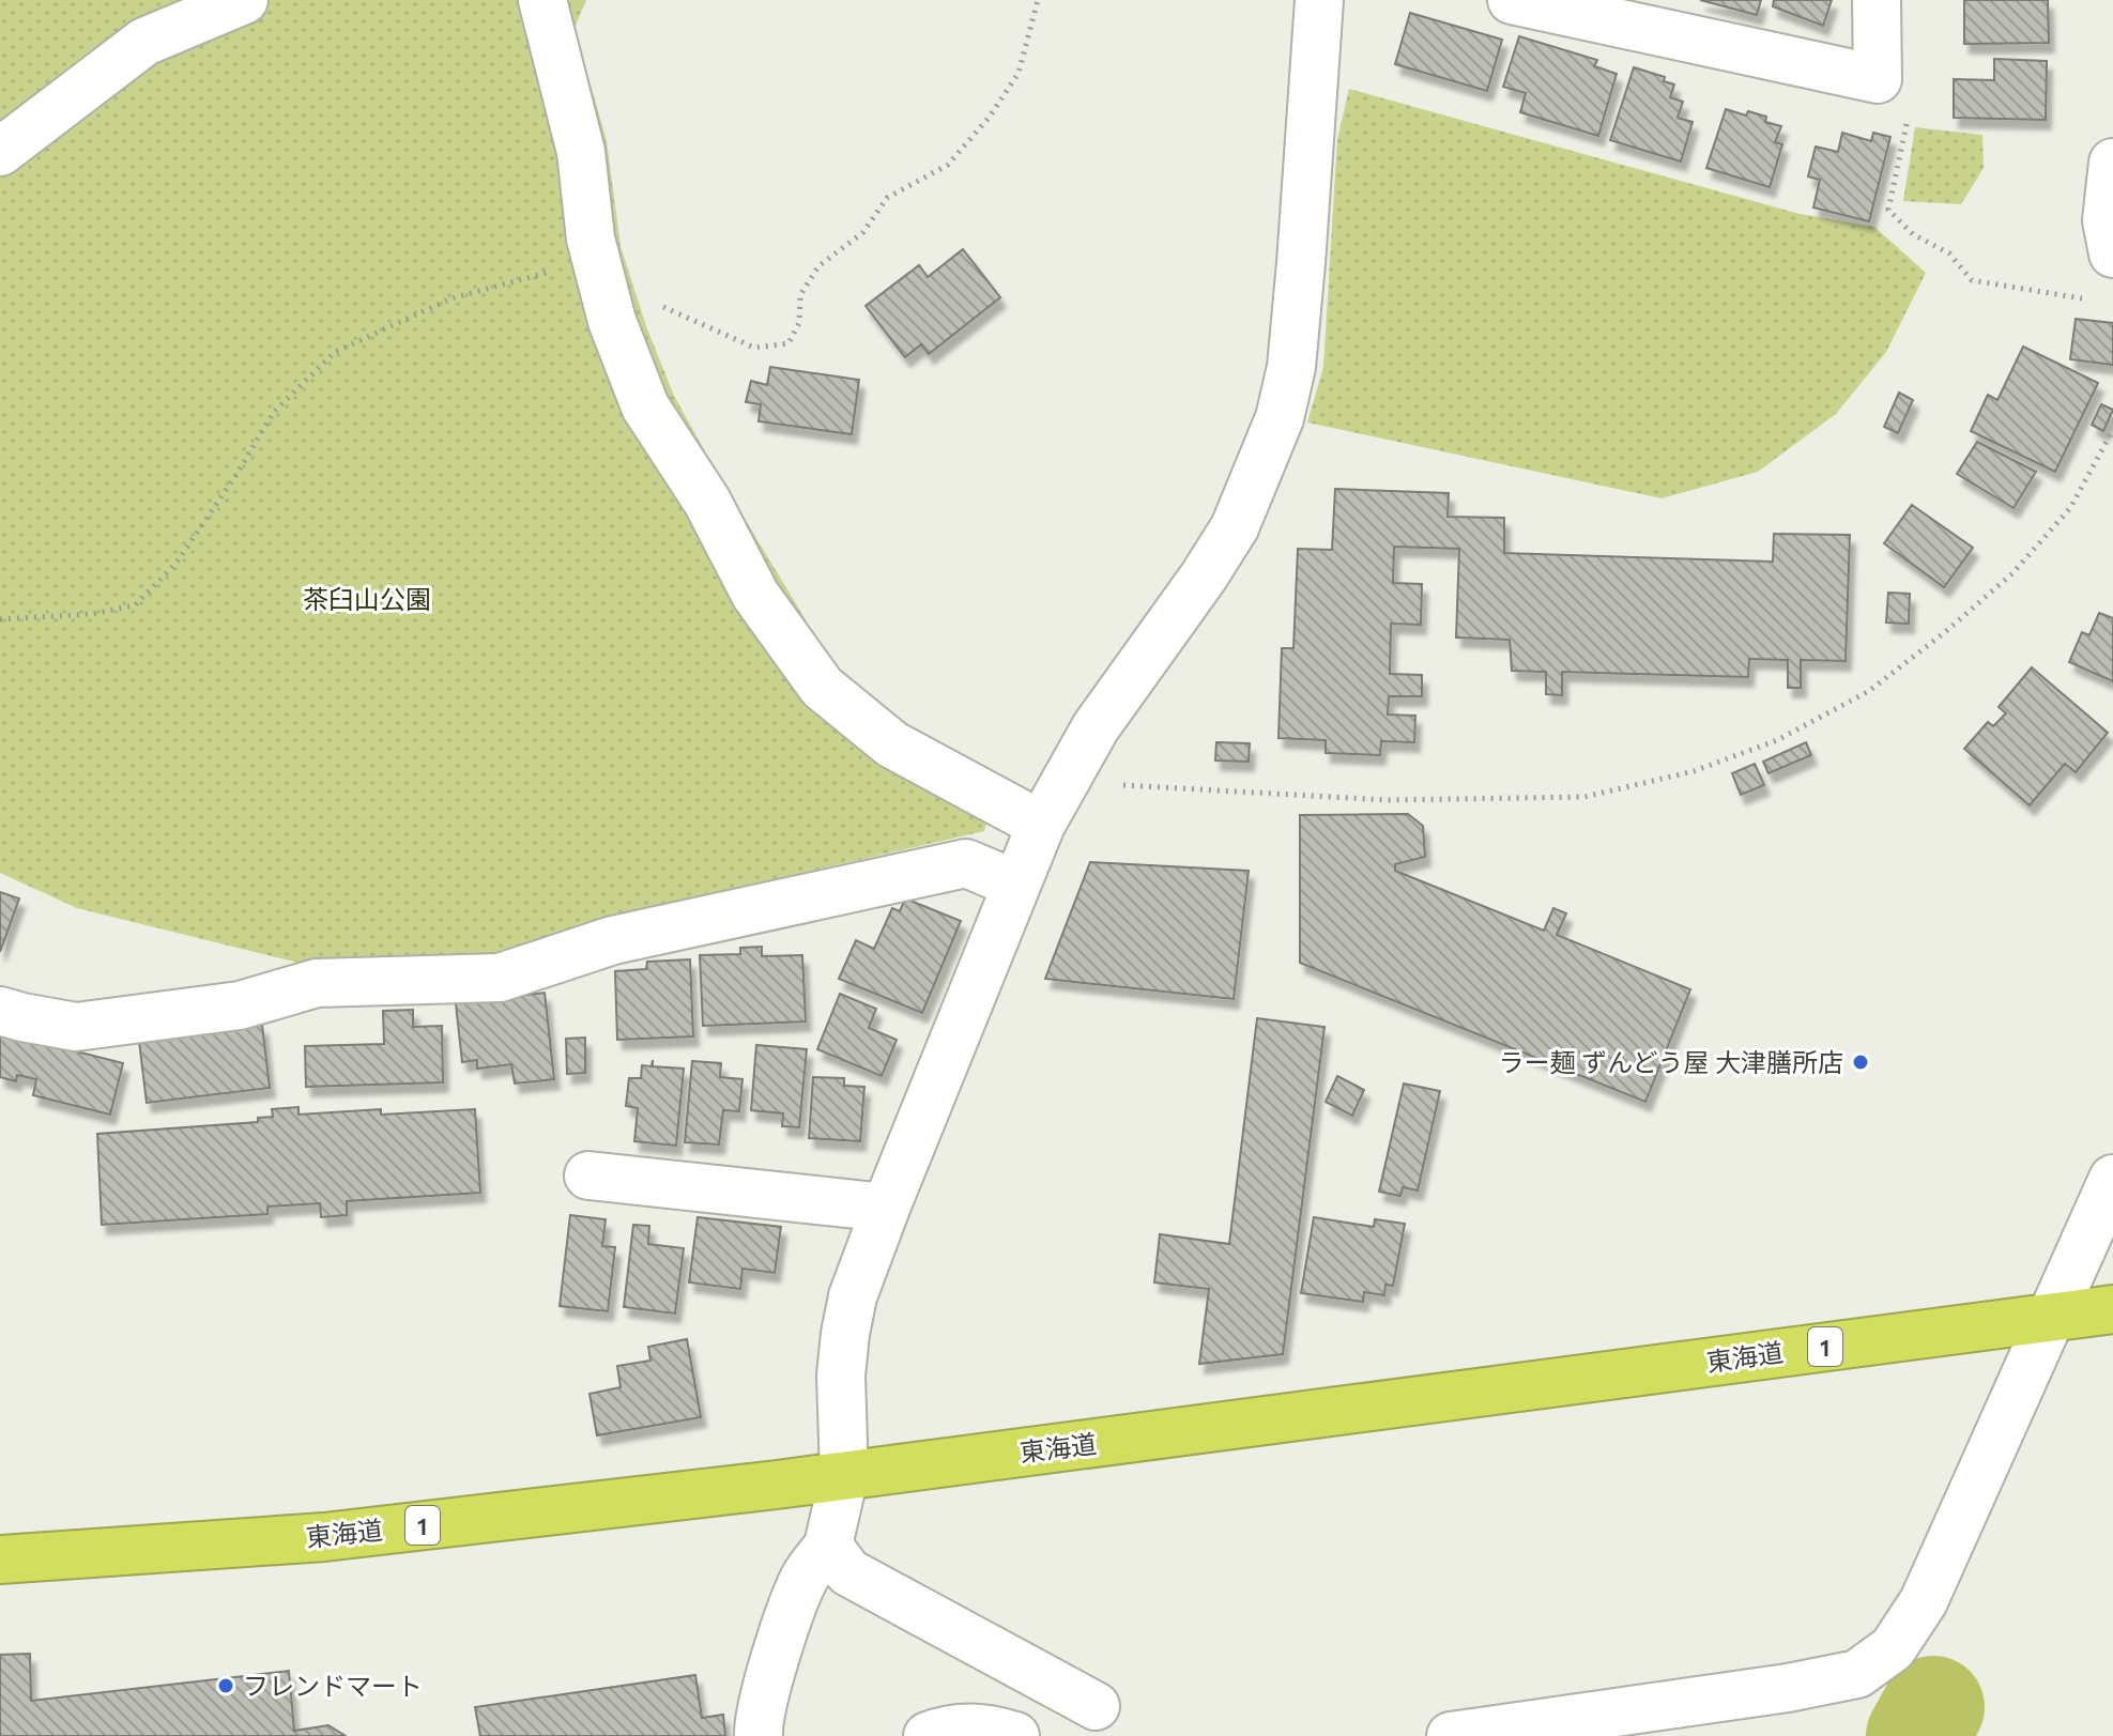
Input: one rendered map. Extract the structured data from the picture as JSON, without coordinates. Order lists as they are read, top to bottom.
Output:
{
  "streets": {
    "highway": ["1", "東海道"]
  },
  "parks": ["茶臼山公園"],
  "places": ["ラー麺 ずんどう屋 大津膳所店", "フレンドマート"]
}
